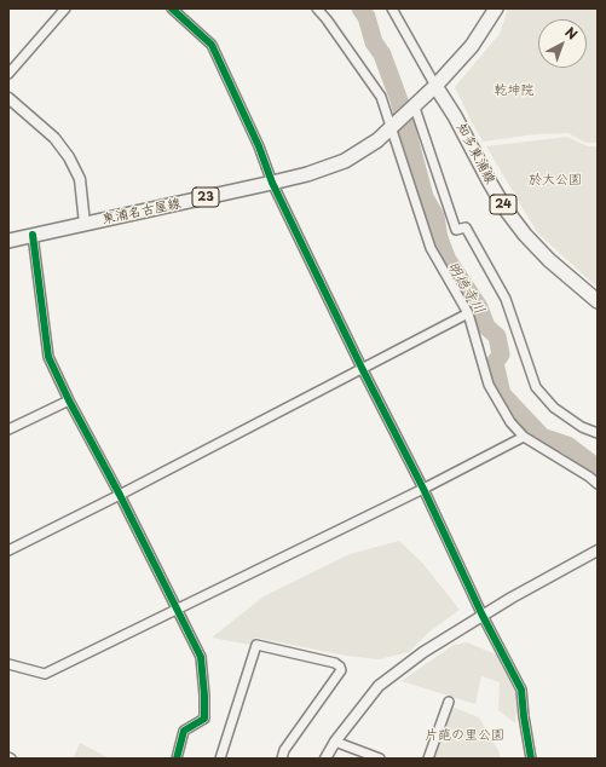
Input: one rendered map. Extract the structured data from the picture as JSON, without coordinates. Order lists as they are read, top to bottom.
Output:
{
  "streets": {
    "main road": [
      "知多東浦線",
      "23",
      "24",
      "東浦名古屋線"
    ]
  },
  "crossings": [
    ["知多東浦線", "東浦名古屋線"]
  ],
  "water": ["明徳寺川"],
  "parks": ["乾坤院", "於大公園", "片葩の里公園"],
  "north": "top right"
}
